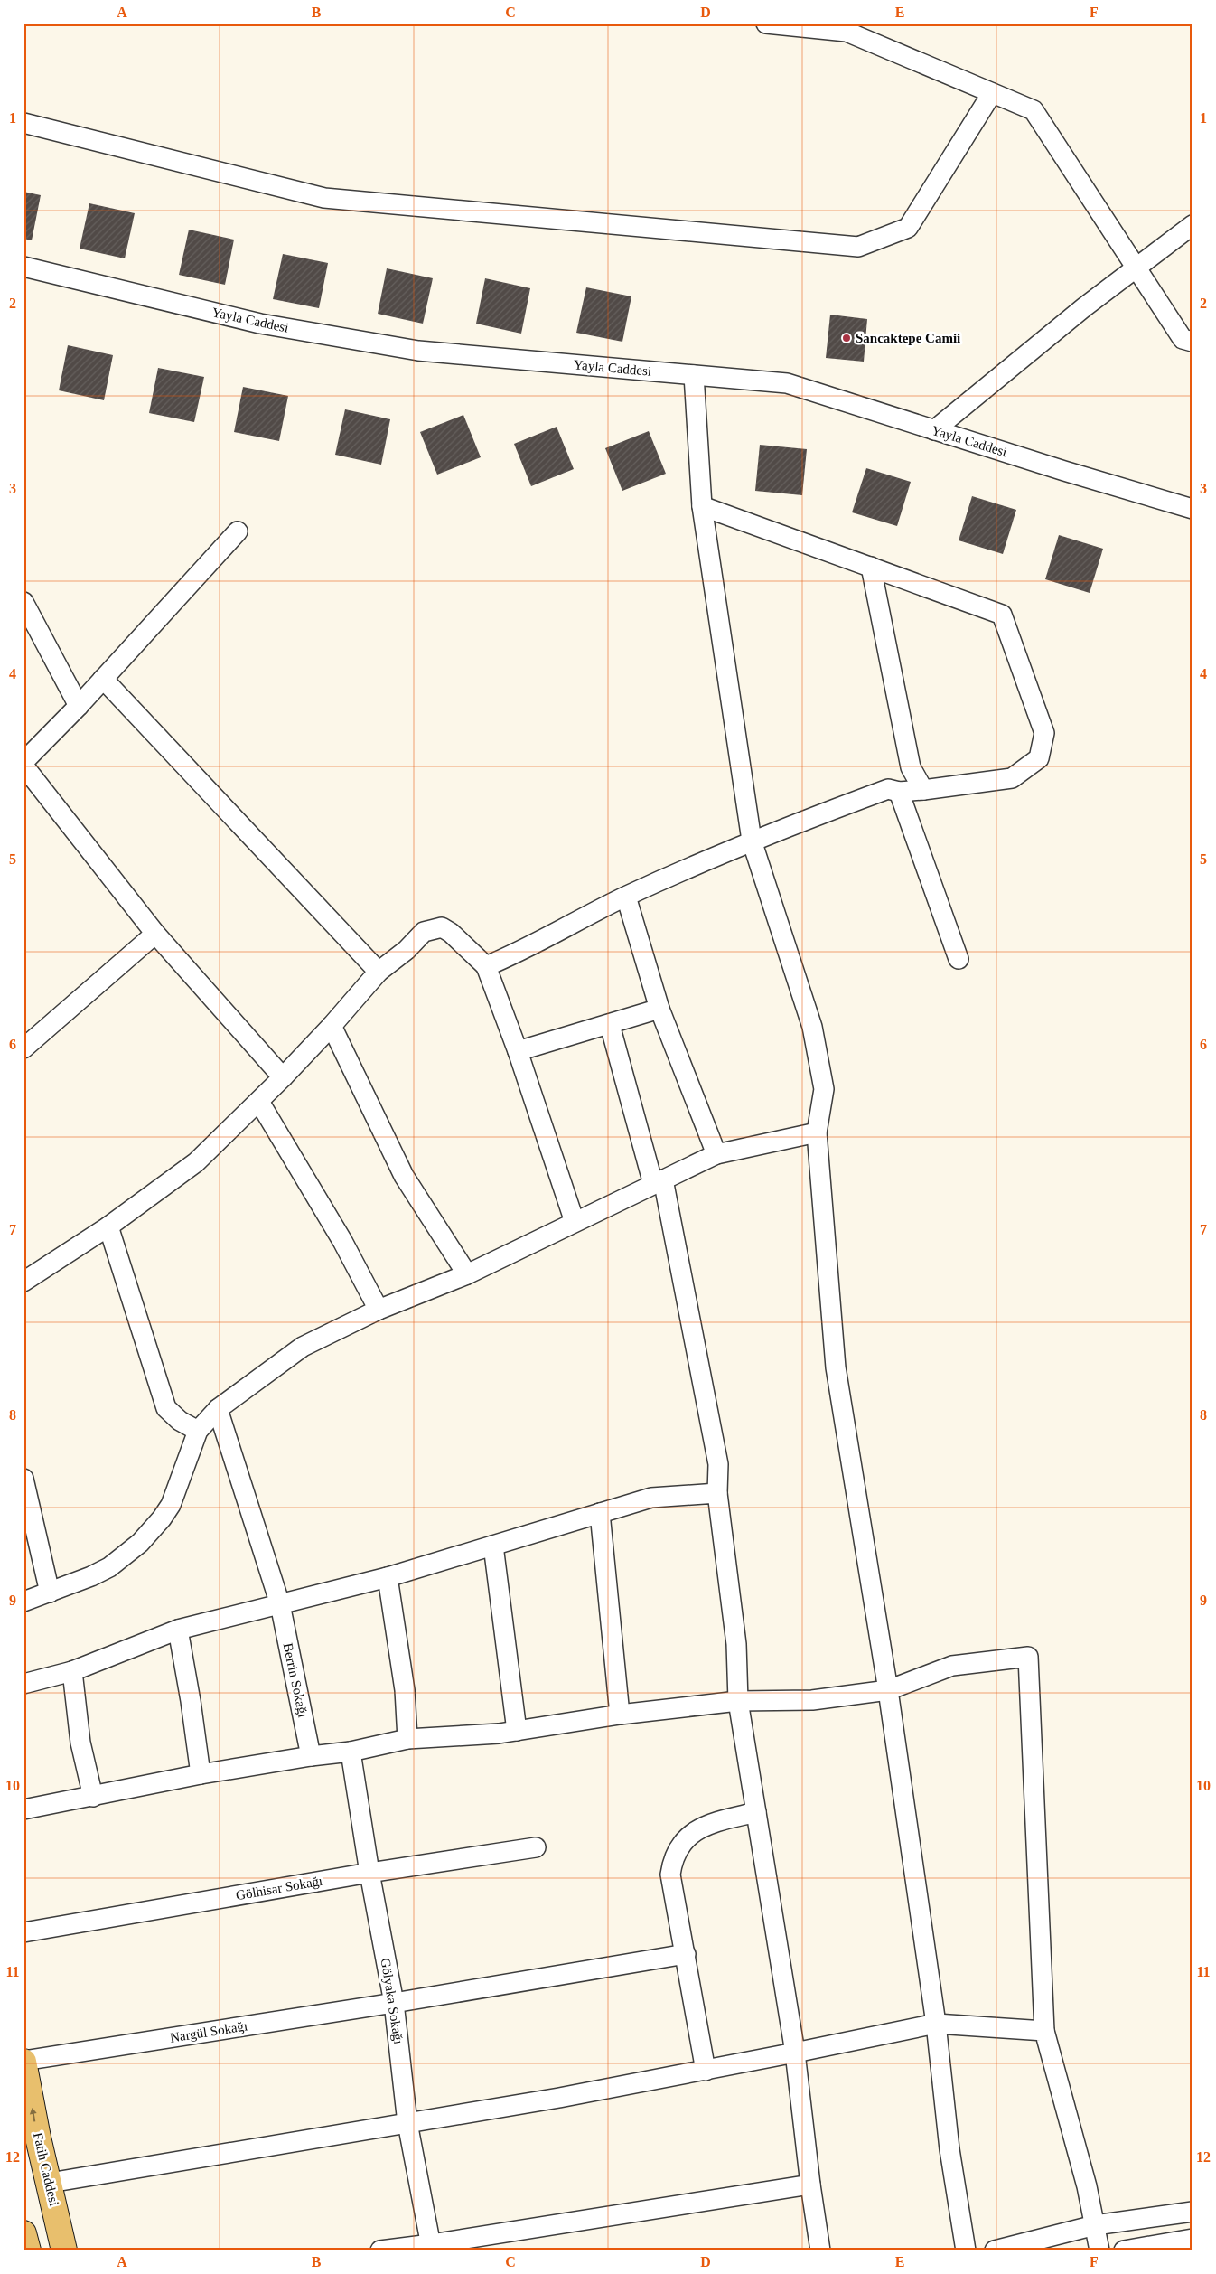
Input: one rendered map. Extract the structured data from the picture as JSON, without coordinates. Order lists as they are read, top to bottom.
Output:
{
  "streets": {
    "main road": ["Fatih Caddesi"],
    "street": [
      "Yayla Caddesi",
      "Berrin Sokağı",
      "Gölhisar Sokağı",
      "Gölyaka Sokağı",
      "Nargül Sokağı"
    ]
  },
  "crossings": [
    ["Gölhisar Sokağı", "Gölyaka Sokağı"],
    ["Gölyaka Sokağı", "Nargül Sokağı"],
    ["Nargül Sokağı", "Fatih Caddesi"]
  ],
  "one_way": ["Fatih Caddesi"],
  "places": ["Sancaktepe Camii"],
  "grid": {
    "columns": [
      "A",
      "B",
      "C",
      "D",
      "E",
      "F"
    ],
    "rows": [
      "1",
      "2",
      "3",
      "4",
      "5",
      "6",
      "7",
      "8",
      "9",
      "10",
      "11",
      "12"
    ]
  }
}
